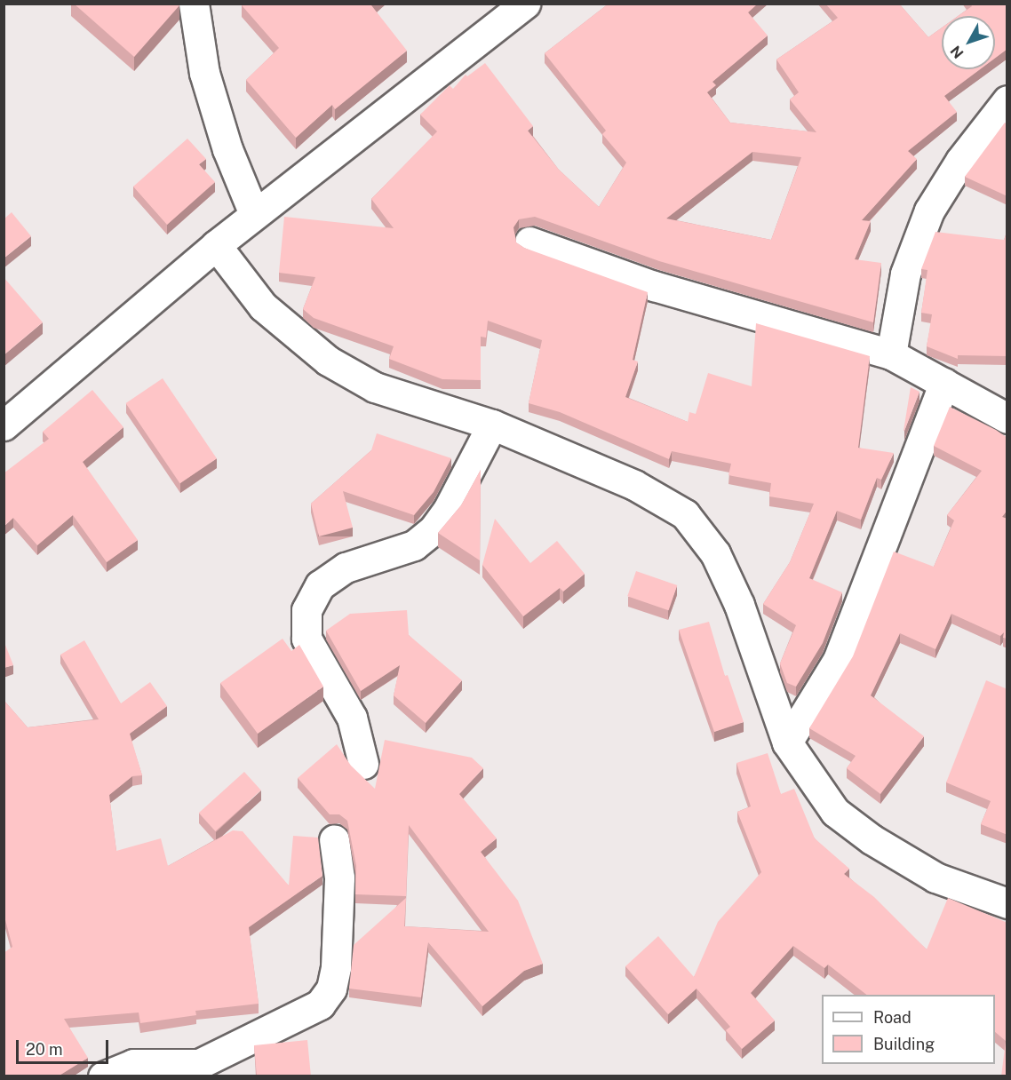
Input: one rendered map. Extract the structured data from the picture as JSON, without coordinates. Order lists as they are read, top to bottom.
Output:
{
  "legend": ["Road", "Building"],
  "scale_bar": "20 m",
  "north": "bottom left"
}
